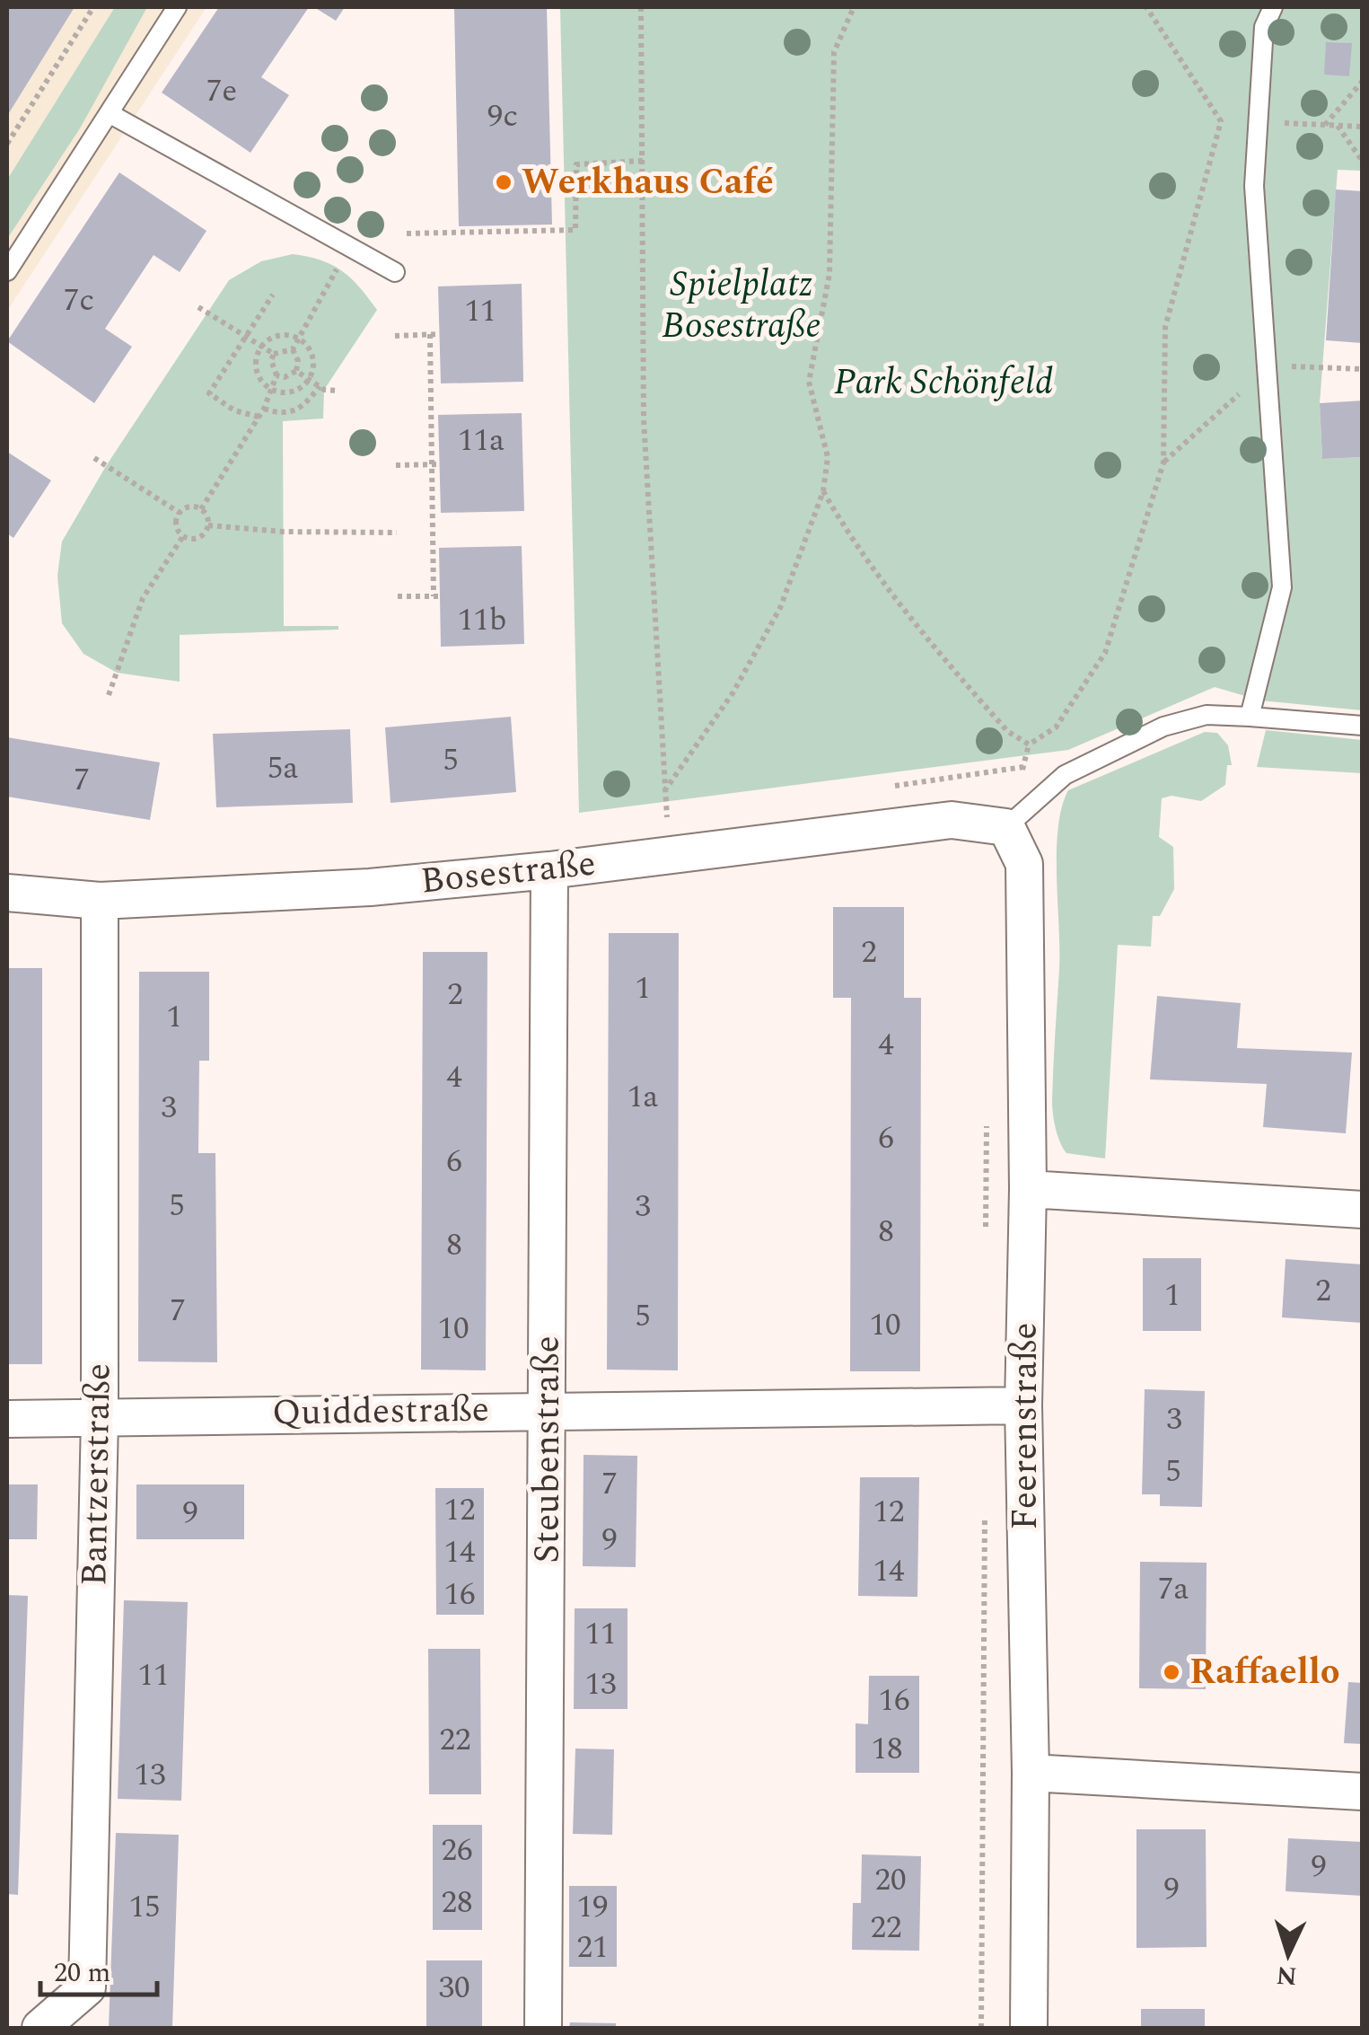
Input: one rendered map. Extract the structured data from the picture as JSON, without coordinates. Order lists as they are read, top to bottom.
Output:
{
  "streets": {
    "street": [
      "Bosestraße",
      "Quiddestraße",
      "Feerenstraße",
      "Steubenstraße",
      "Bantzerstraße"
    ]
  },
  "crossings": [
    ["Bosestraße", "Feerenstraße"],
    ["Bosestraße", "Steubenstraße"],
    ["Bosestraße", "Bantzerstraße"],
    ["Quiddestraße", "Feerenstraße"],
    ["Quiddestraße", "Steubenstraße"],
    ["Quiddestraße", "Bantzerstraße"]
  ],
  "parks": ["Spielplatz Bosestraße", "Park Schönfeld"],
  "places": ["Werkhaus Café", "Raffaello"],
  "house_numbers": [
    "7e",
    "9c",
    "7c",
    "11",
    "11a",
    "11b",
    "5",
    "5a",
    "7",
    "2",
    "1",
    "2",
    "1",
    "4",
    "4",
    "1a",
    "3",
    "6",
    "6",
    "5",
    "3",
    "8",
    "8",
    "2",
    "1",
    "7",
    "5",
    "10",
    "10",
    "3",
    "5",
    "7",
    "12",
    "12",
    "9",
    "9",
    "14",
    "14",
    "7a",
    "16",
    "11",
    "11",
    "13",
    "16",
    "22",
    "18",
    "13",
    "26",
    "9",
    "20",
    "9",
    "28",
    "15",
    "19",
    "22",
    "21",
    "30"
  ],
  "scale_bar": "20 m",
  "north": "bottom"
}
